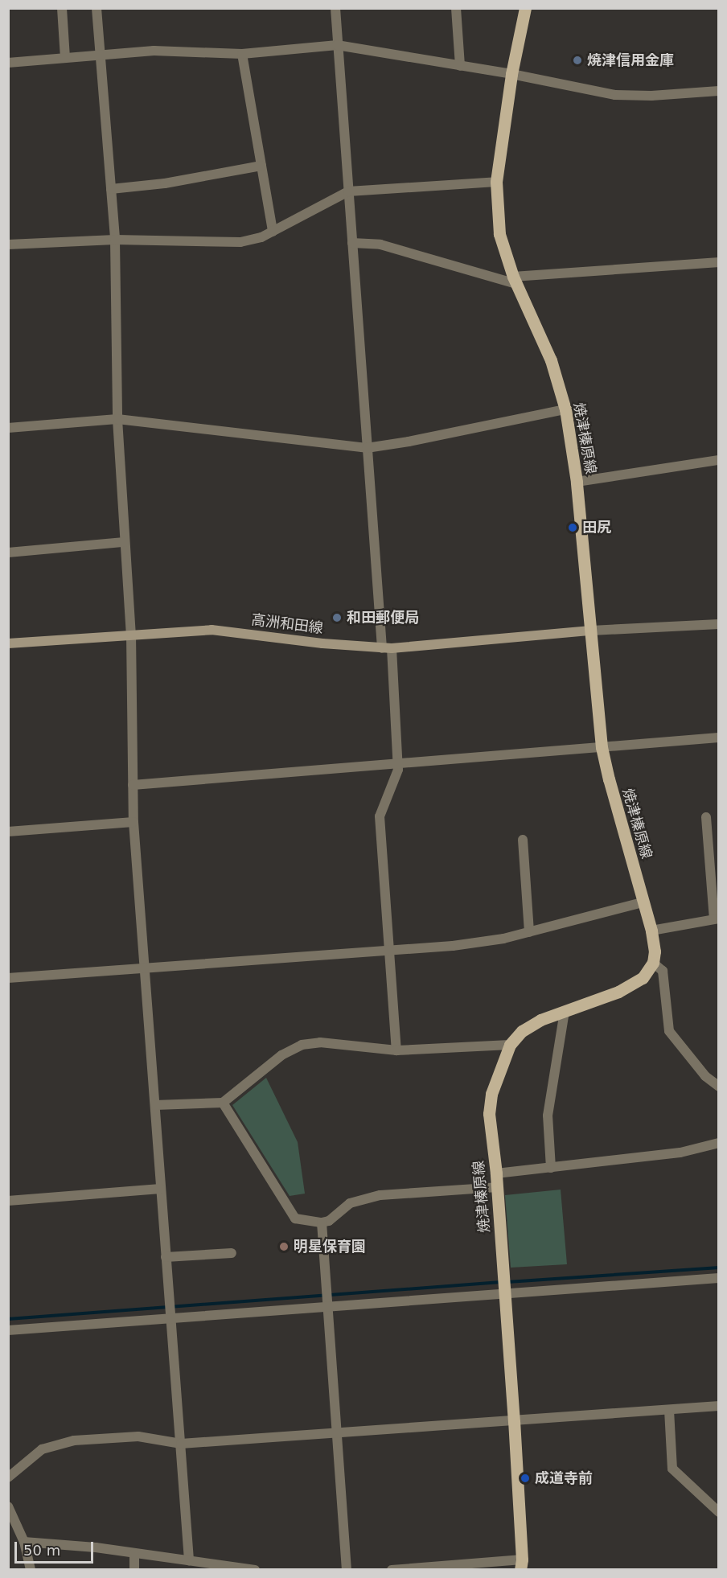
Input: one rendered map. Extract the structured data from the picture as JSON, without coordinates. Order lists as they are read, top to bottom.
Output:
{
  "streets": {
    "main road": ["焼津榛原線", "高洲和田線"]
  },
  "crossings": [
    ["焼津榛原線", "高洲和田線"]
  ],
  "places": [
    "焼津信用金庫",
    "田尻",
    "和田郵便局",
    "明星保育園",
    "成道寺前"
  ],
  "scale_bar": "50 m"
}
